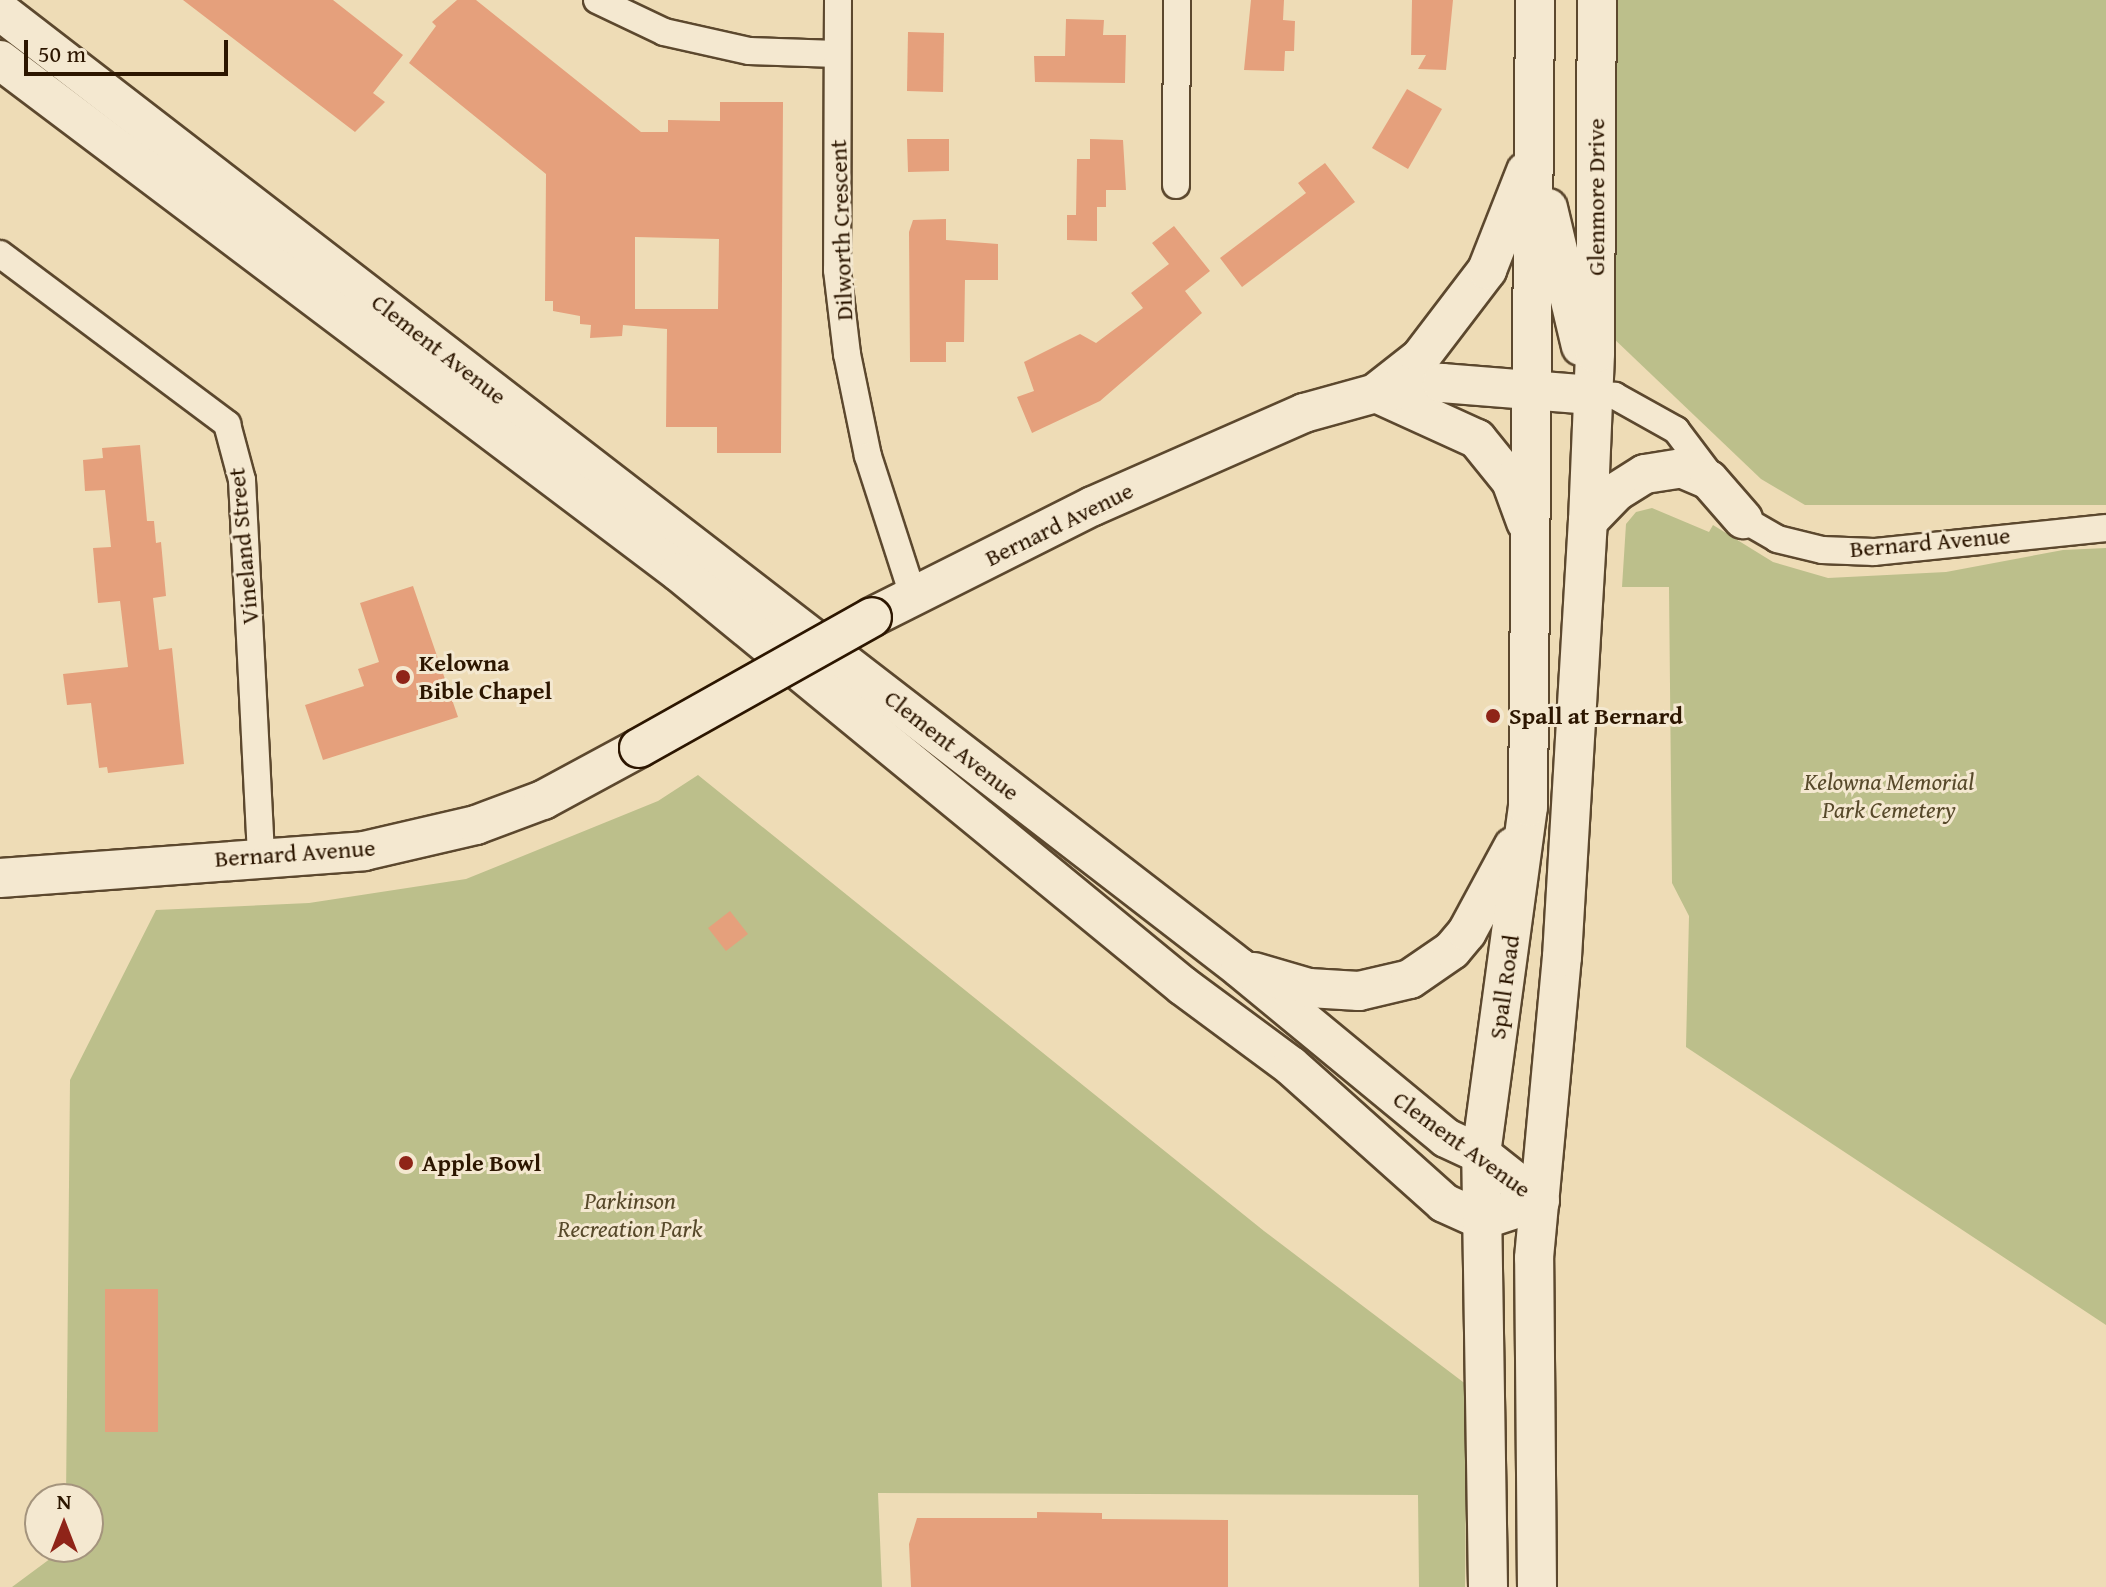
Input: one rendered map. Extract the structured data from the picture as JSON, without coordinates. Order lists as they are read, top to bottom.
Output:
{
  "streets": {
    "main road": [
      "Glenmore Drive",
      "Clement Avenue",
      "Bernard Avenue",
      "Spall Road"
    ],
    "street": ["Dilworth Crescent", "Vineland Street"]
  },
  "crossings": [
    ["Glenmore Drive", "Bernard Avenue"],
    ["Dilworth Crescent", "Bernard Avenue"],
    ["Clement Avenue", "Spall Road"],
    ["Bernard Avenue", "Vineland Street"],
    ["Bernard Avenue", "Spall Road"]
  ],
  "parks": ["Kelowna Memorial Park Cemetery", "Parkinson Recreation Park"],
  "places": ["Kelowna Bible Chapel", "Spall at Bernard", "Apple Bowl"],
  "scale_bar": "50 m",
  "north": "top"
}
